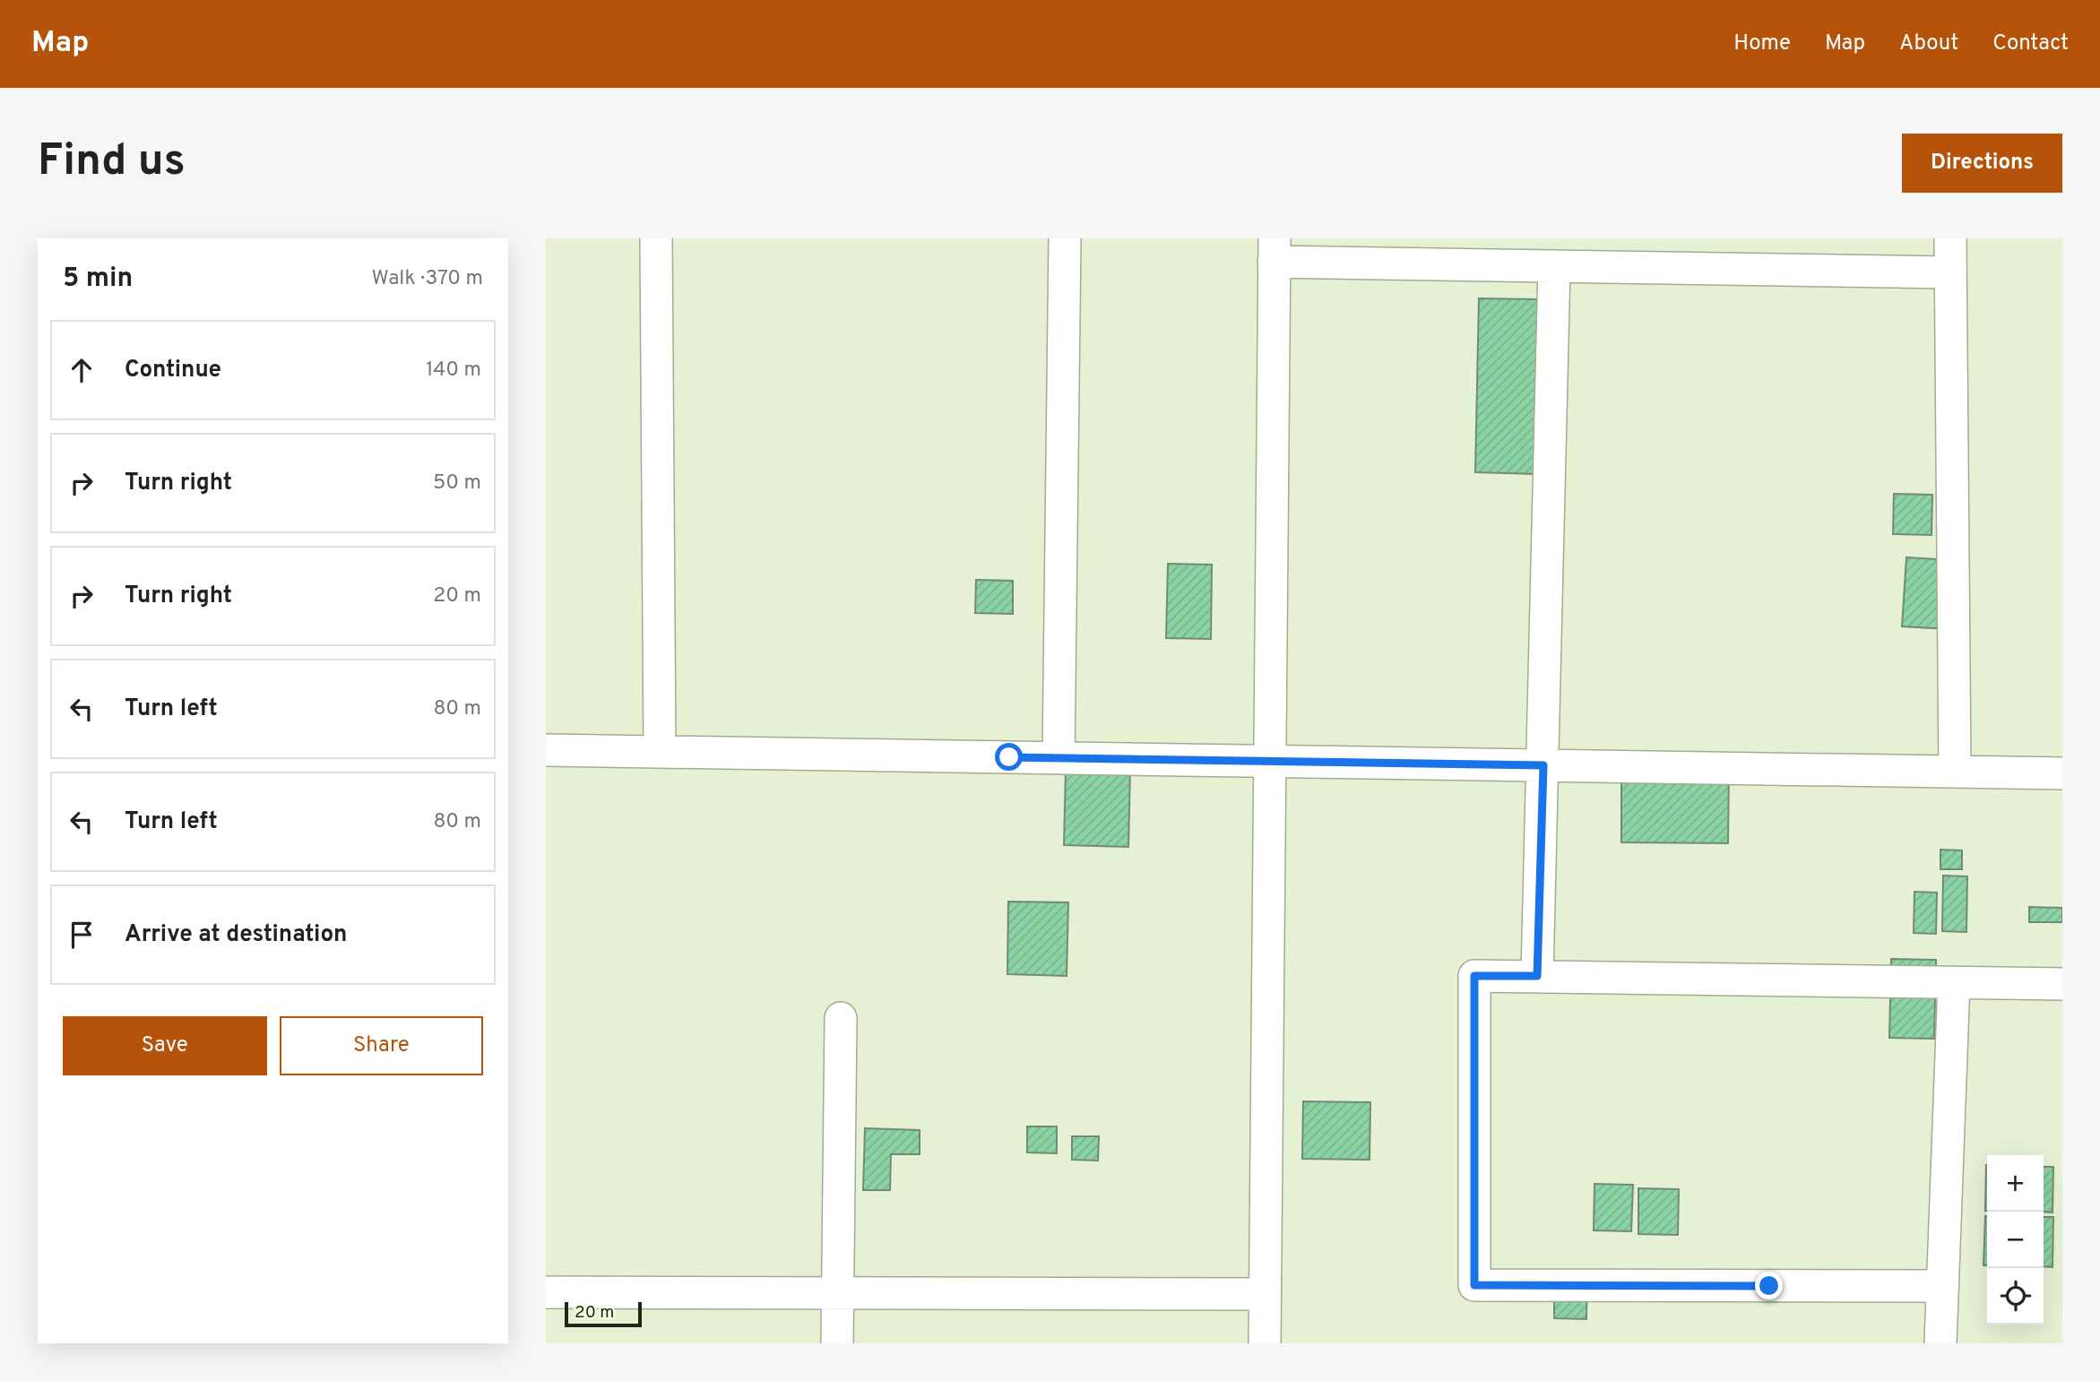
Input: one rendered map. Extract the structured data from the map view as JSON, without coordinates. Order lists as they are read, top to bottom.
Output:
{
  "scale_bar": "20 m",
  "page": {
    "header": "Map",
    "nav": [
      "Home",
      "Map",
      "About",
      "Contact"
    ],
    "buttons": [
      "Directions",
      ["Save", "Share"]
    ],
    "title": "Find us",
    "heading": ["5 min", "Walk · 370 m"],
    "list": [
      ["Continue", "140 m"],
      ["Turn right", "50 m"],
      ["Turn right", "20 m"],
      ["Turn left", "80 m"],
      ["Turn left", "80 m"],
      "Arrive at destination"
    ],
    "map_buttons": ["+", "−"],
    "scale": "20 m"
  }
}
